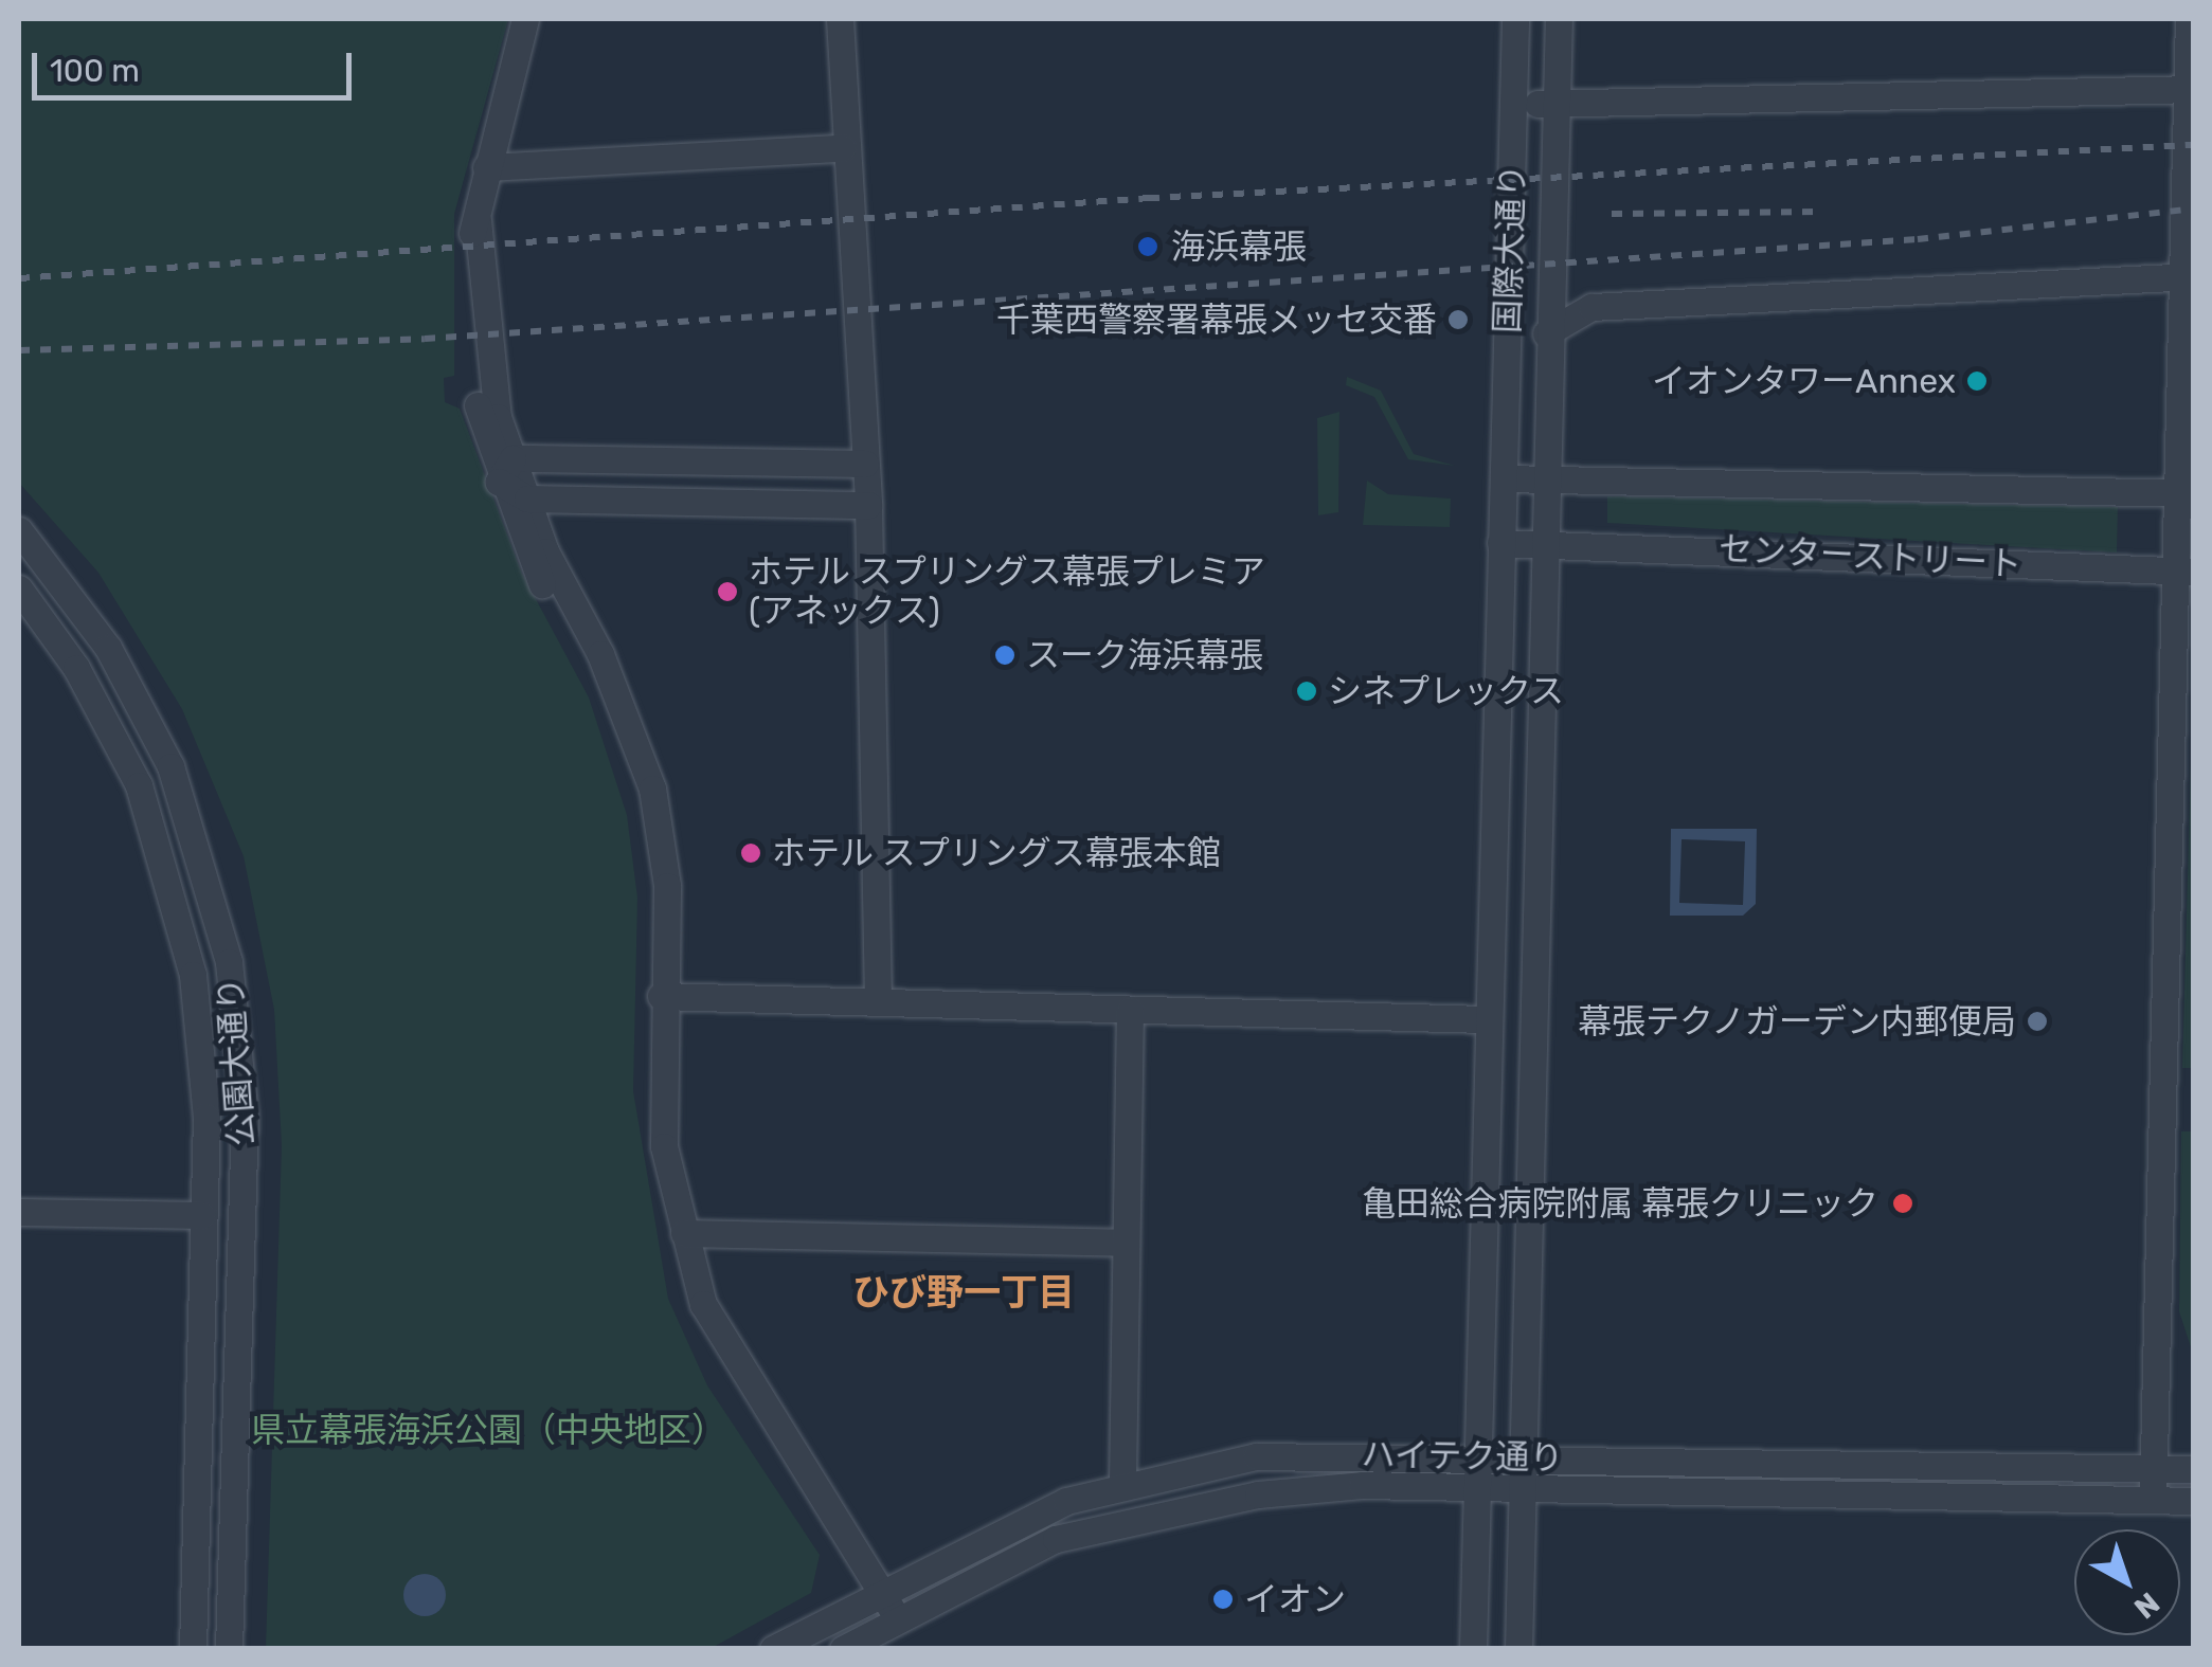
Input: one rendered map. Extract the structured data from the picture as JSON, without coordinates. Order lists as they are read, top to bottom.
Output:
{
  "streets": {
    "street": [
      "国際大通り",
      "センターストリート",
      "公園大通り",
      "ハイテク通り"
    ]
  },
  "crossings": [
    ["国際大通り", "センターストリート"],
    ["国際大通り", "ハイテク通り"]
  ],
  "districts": ["ひび野一丁目"],
  "parks": ["県立幕張海浜公園（中央地区）"],
  "places": [
    "海浜幕張",
    "千葉西警察署幕張メッセ交番",
    "イオンタワーAnnex",
    "ホテル スプリングス幕張プレミア (アネックス)",
    "スーク海浜幕張",
    "シネプレックス",
    "ホテル スプリングス幕張本館",
    "幕張テクノガーデン内郵便局",
    "亀田総合病院附属 幕張クリニック",
    "イオン"
  ],
  "scale_bar": "100 m",
  "north": "bottom right"
}
